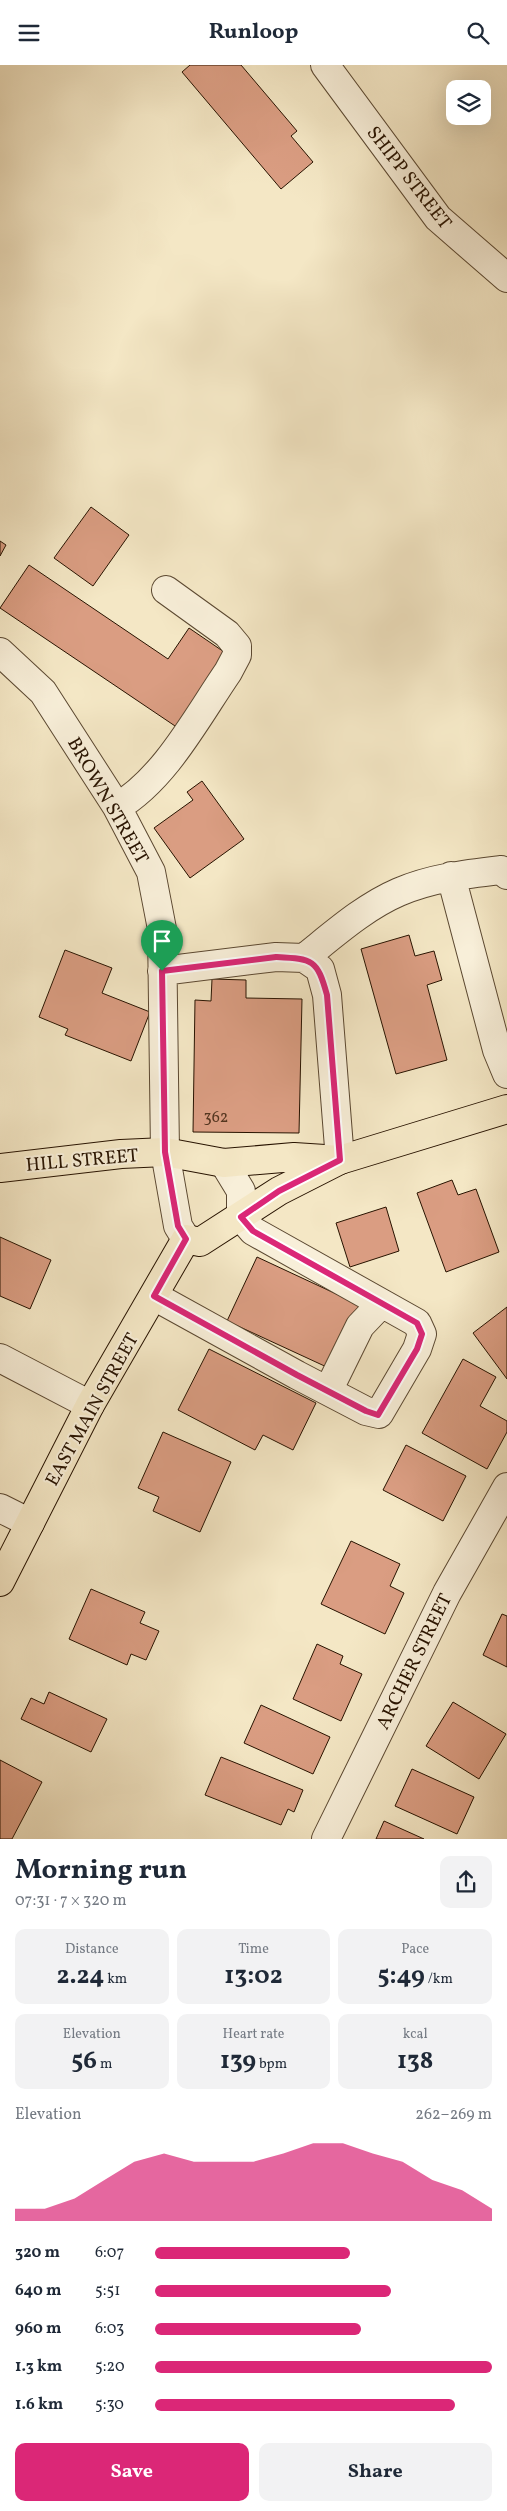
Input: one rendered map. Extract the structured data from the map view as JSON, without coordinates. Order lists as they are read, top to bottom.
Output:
{
  "streets": {
    "main road": ["HILL STREET", "EAST MAIN STREET"],
    "street": ["SHIPP STREET", "BROWN STREET", "ARCHER STREET"]
  },
  "crossings": [
    ["BROWN STREET", "HILL STREET"]
  ],
  "house_numbers": ["362"],
  "page": {
    "header": "Runloop",
    "heading": ["Morning run", "07:31 · 7 × 320 m"],
    "stats": [
      ["Distance", "2.24 km"],
      ["Time", "13:02"],
      ["Pace", "5:49 /km"],
      ["Elevation", "56 m"],
      ["Heart rate", "139 bpm"],
      ["kcal", "138"]
    ],
    "chart": ["Elevation", "262–269 m"],
    "list": [
      {
        "name": "320 m",
        "note": "6:07"
      },
      {
        "name": "640 m",
        "note": "5:51"
      },
      {
        "name": "960 m",
        "note": "6:03"
      },
      {
        "name": "1.3 km",
        "note": "5:20"
      },
      {
        "name": "1.6 km",
        "note": "5:30"
      }
    ],
    "buttons": ["Save", "Share"]
  }
}
